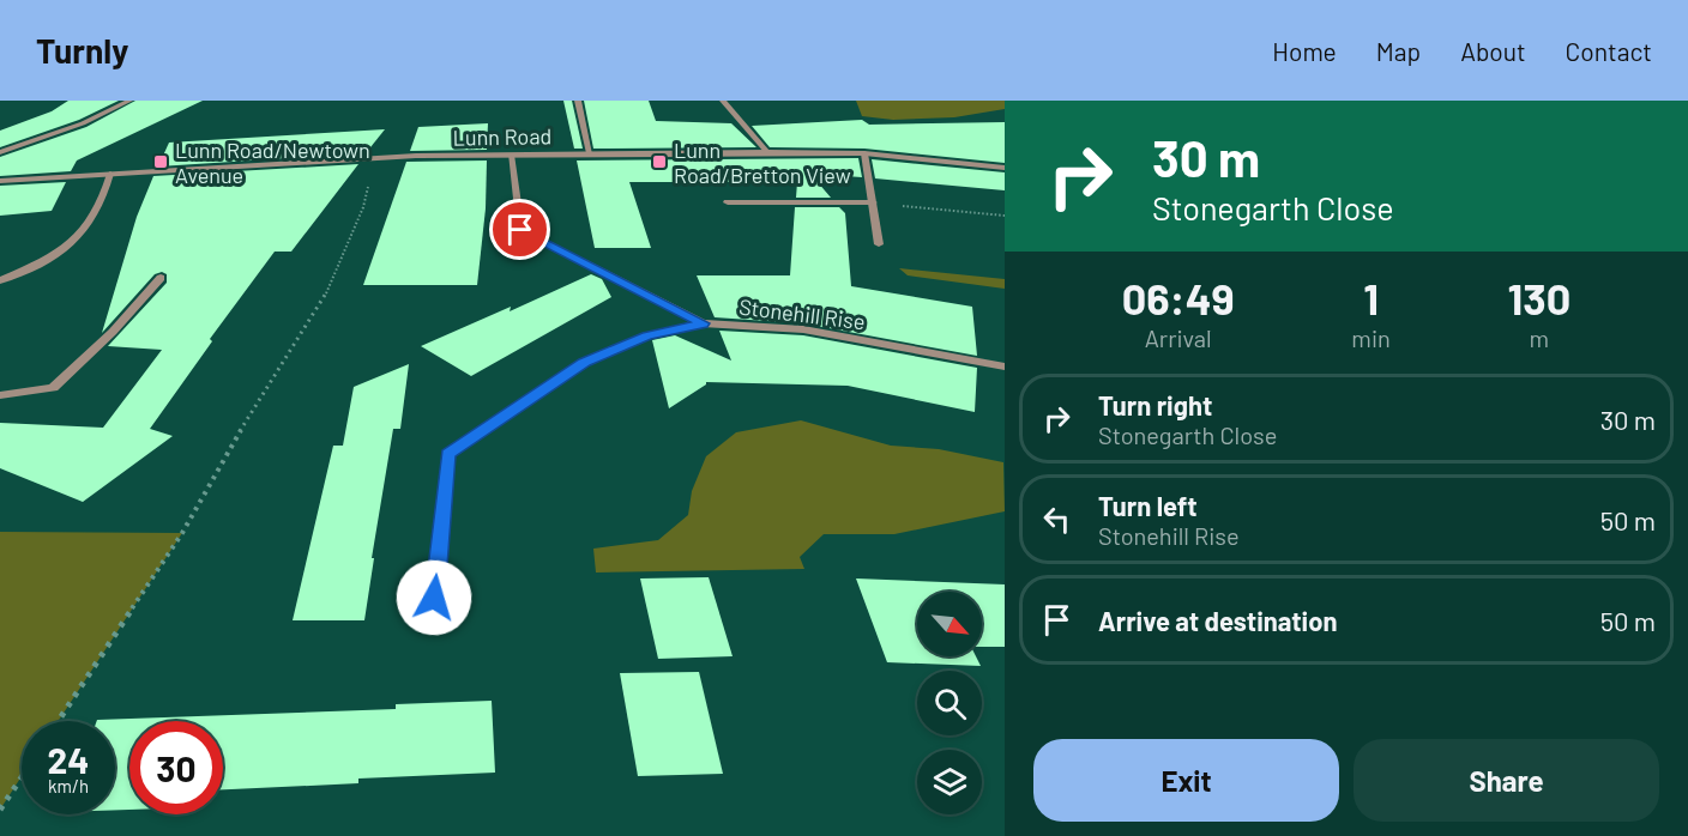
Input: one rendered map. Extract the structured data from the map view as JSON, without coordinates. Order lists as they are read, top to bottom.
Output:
{
  "streets": {
    "street": ["Lunn Road", "Stonehill Rise"]
  },
  "crossings": [
    ["Lunn Road", "Stonehill Rise"]
  ],
  "places": {
    "transit": ["Lunn Road/Newtown Avenue", "Lunn Road/Bretton View"]
  },
  "north": "bottom right",
  "page": {
    "header": "Turnly",
    "nav": [
      "Home",
      "Map",
      "About",
      "Contact"
    ],
    "turn": ["30 m", "Stonegarth Close"],
    "eta": [
      "06:49",
      "Arrival",
      "1",
      "min",
      "130",
      "m"
    ],
    "list": [
      {
        "name": "Turn right",
        "note": "Stonegarth Close",
        "value": "30 m"
      },
      {
        "name": "Turn left",
        "note": "Stonehill Rise",
        "value": "50 m"
      },
      {
        "name": "Arrive at destination",
        "value": "50 m"
      }
    ],
    "speed": "24 km/h",
    "limit": "30",
    "buttons": ["Exit", "Share"]
  }
}
